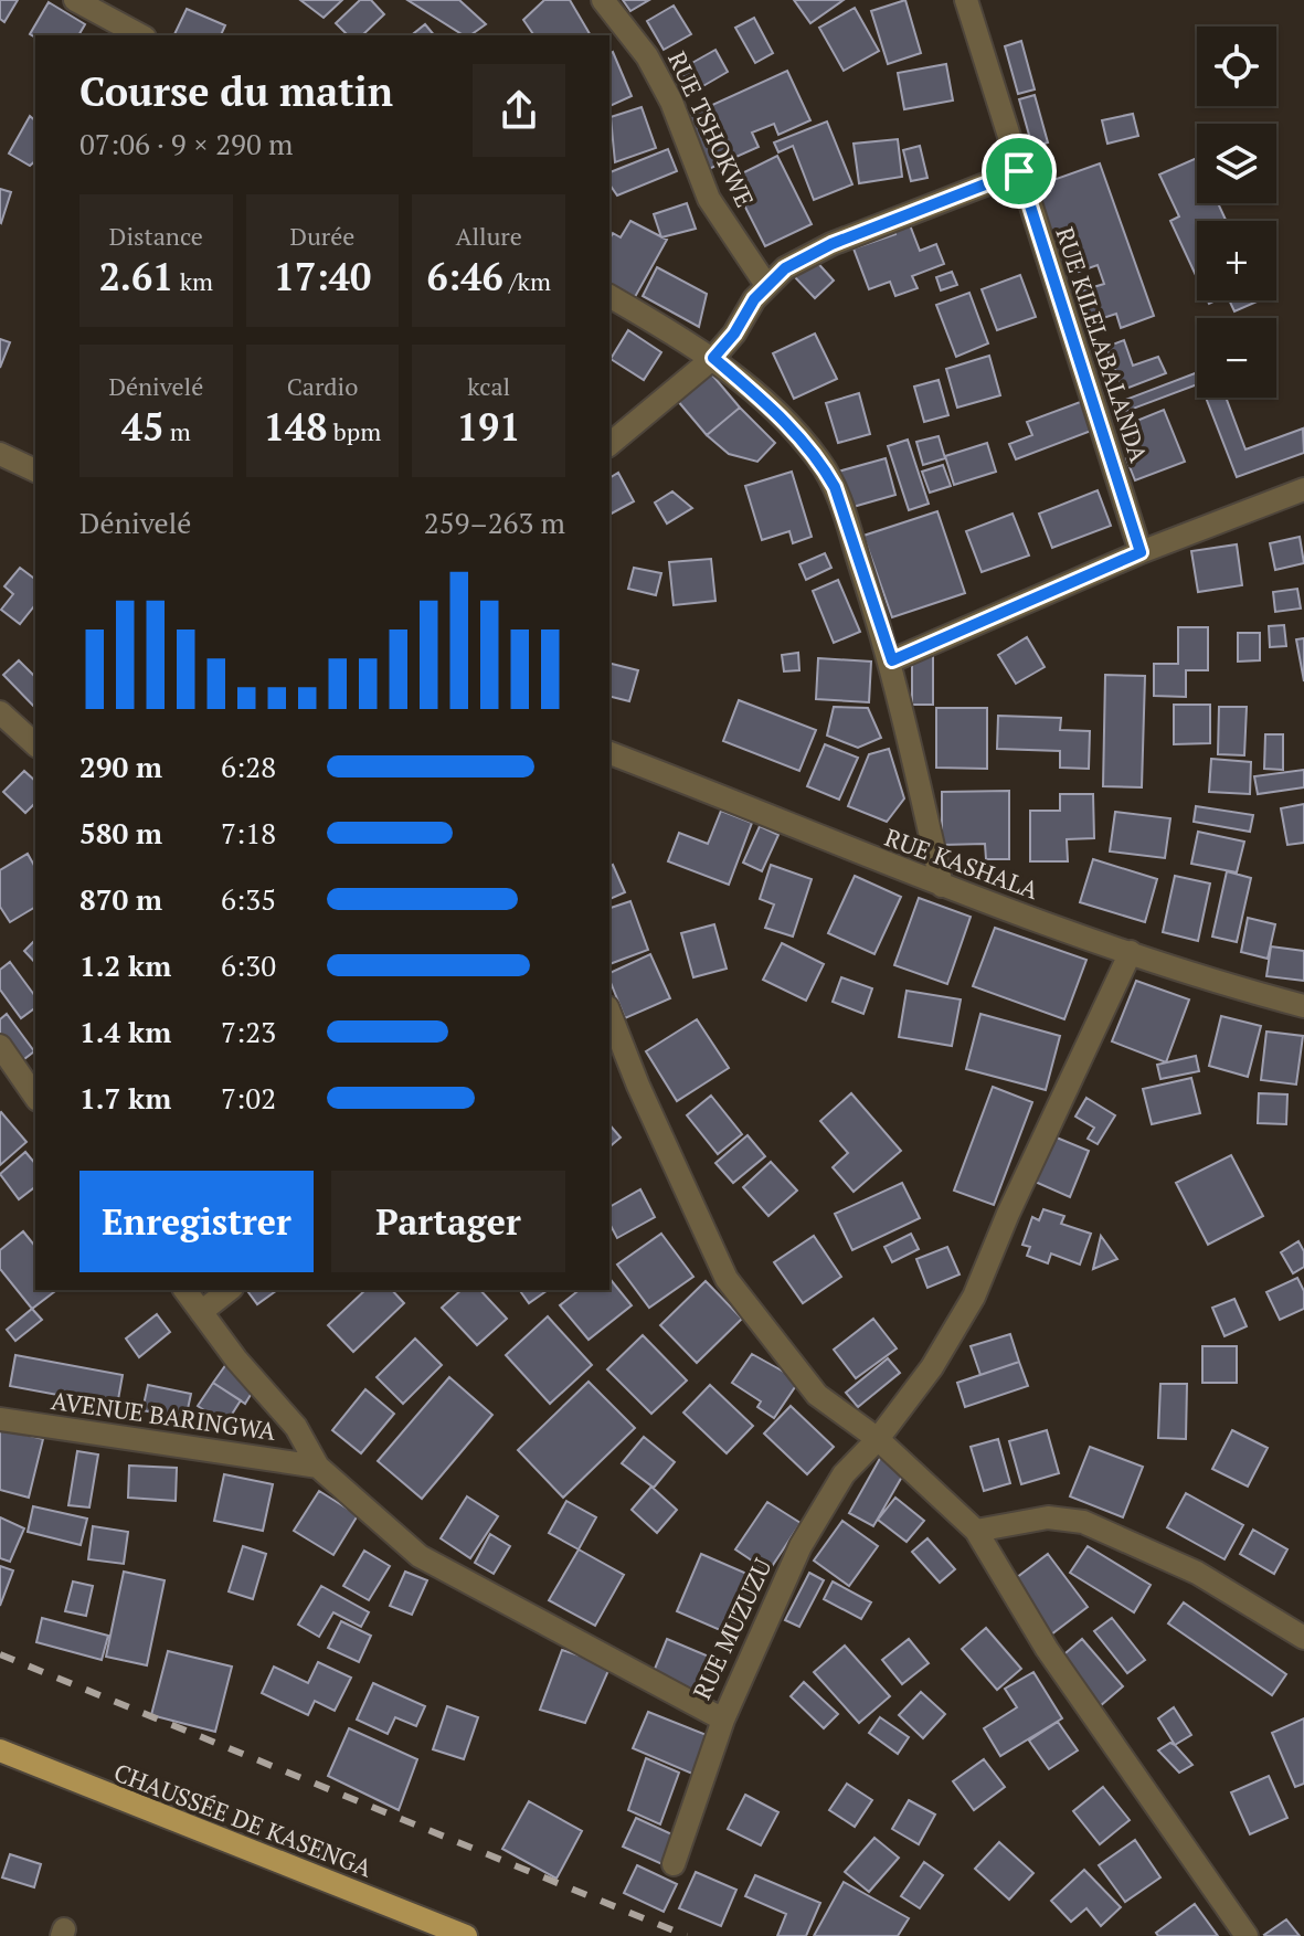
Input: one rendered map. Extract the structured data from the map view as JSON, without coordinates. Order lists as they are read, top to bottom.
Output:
{
  "streets": {
    "main road": ["CHAUSSÉE DE KASENGA"],
    "street": [
      "RUE TSHOKWE",
      "RUE KILELABALANDA",
      "RUE KASHALA",
      "AVENUE BARINGWA",
      "RUE MUZUZU"
    ]
  },
  "crossings": [
    ["RUE KASHALA", "RUE MUZUZU"],
    ["AVENUE BARINGWA", "RUE MUZUZU"]
  ],
  "page": {
    "map_buttons": ["+", "−"],
    "heading": ["Course du matin", "07:06 · 9 × 290 m"],
    "stats": [
      ["Distance", "2.61 km"],
      ["Durée", "17:40"],
      ["Allure", "6:46 /km"],
      ["Dénivelé", "45 m"],
      ["Cardio", "148 bpm"],
      ["kcal", "191"]
    ],
    "chart": ["Dénivelé", "259–263 m"],
    "list": [
      {
        "name": "290 m",
        "note": "6:28"
      },
      {
        "name": "580 m",
        "note": "7:18"
      },
      {
        "name": "870 m",
        "note": "6:35"
      },
      {
        "name": "1.2 km",
        "note": "6:30"
      },
      {
        "name": "1.4 km",
        "note": "7:23"
      },
      {
        "name": "1.7 km",
        "note": "7:02"
      }
    ],
    "buttons": ["Enregistrer", "Partager"]
  }
}
